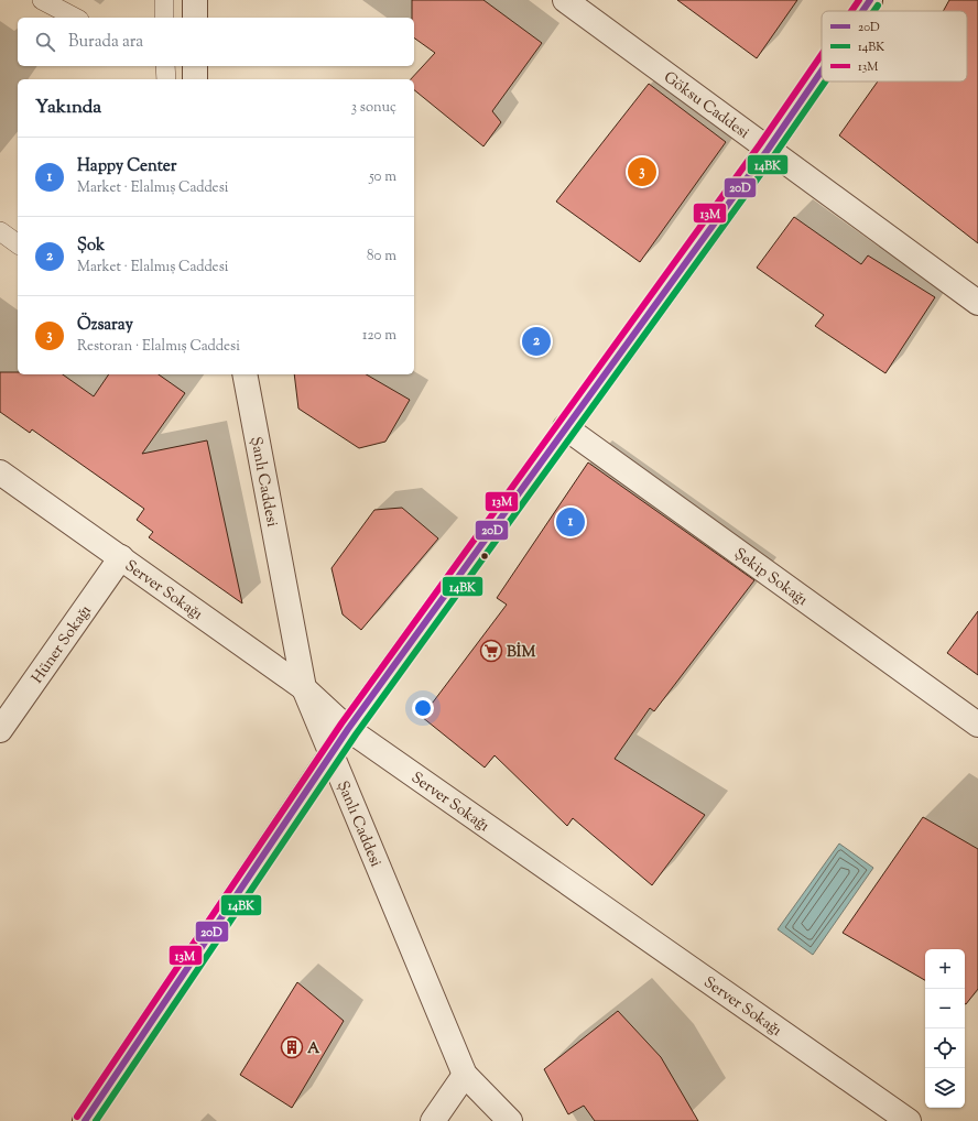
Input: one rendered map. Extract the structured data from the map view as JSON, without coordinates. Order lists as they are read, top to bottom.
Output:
{
  "streets": {
    "street": [
      "Göksu Caddesi",
      "Şanlı Caddesi",
      "Şekip Sokağı",
      "Server Sokağı",
      "Hüner Sokağı"
    ]
  },
  "crossings": [
    ["Şanlı Caddesi", "Server Sokağı"],
    ["Server Sokağı", "Hüner Sokağı"]
  ],
  "places": {
    "supermarket": ["BİM"],
    "building": ["A"]
  },
  "lines": ["transit line 20D", "transit line 13M", "transit line 14BK"],
  "legend": ["20D", "14BK", "13M"],
  "page": {
    "search": "Burada ara",
    "heading": ["Yakında", "3 sonuç"],
    "list": [
      {
        "mark": "1",
        "name": "Happy Center",
        "note": "Market · Elalmış Caddesi",
        "value": "50 m"
      },
      {
        "mark": "2",
        "name": "Şok",
        "note": "Market · Elalmış Caddesi",
        "value": "80 m"
      },
      {
        "mark": "3",
        "name": "Özsaray",
        "note": "Restoran · Elalmış Caddesi",
        "value": "120 m"
      }
    ],
    "pins": ["3", "2", "1"],
    "map_buttons": ["+", "−"]
  }
}
